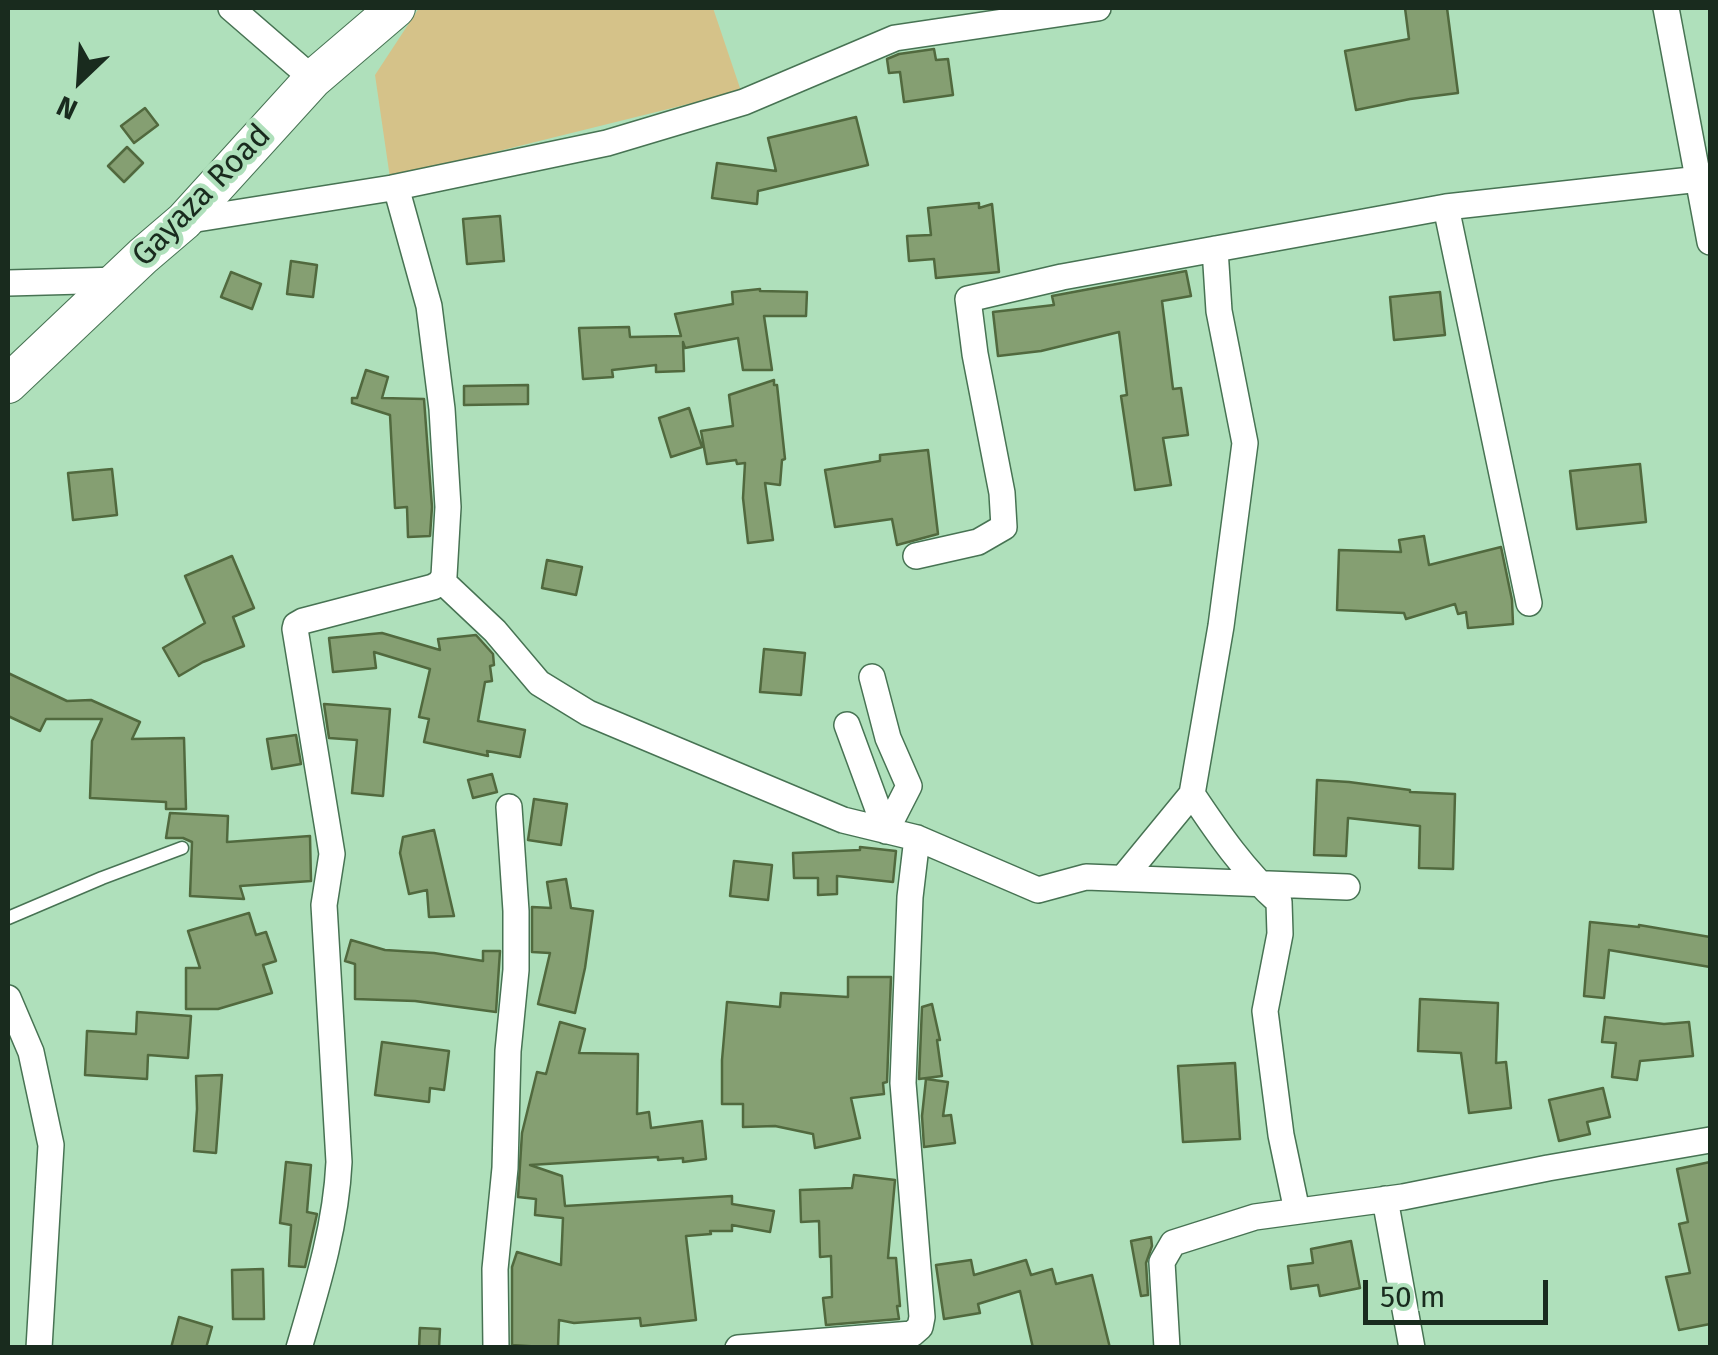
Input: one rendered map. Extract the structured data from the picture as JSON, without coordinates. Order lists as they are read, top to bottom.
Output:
{
  "streets": {
    "main road": ["Gayaza Road"]
  },
  "scale_bar": "50 m",
  "north": "bottom left"
}
